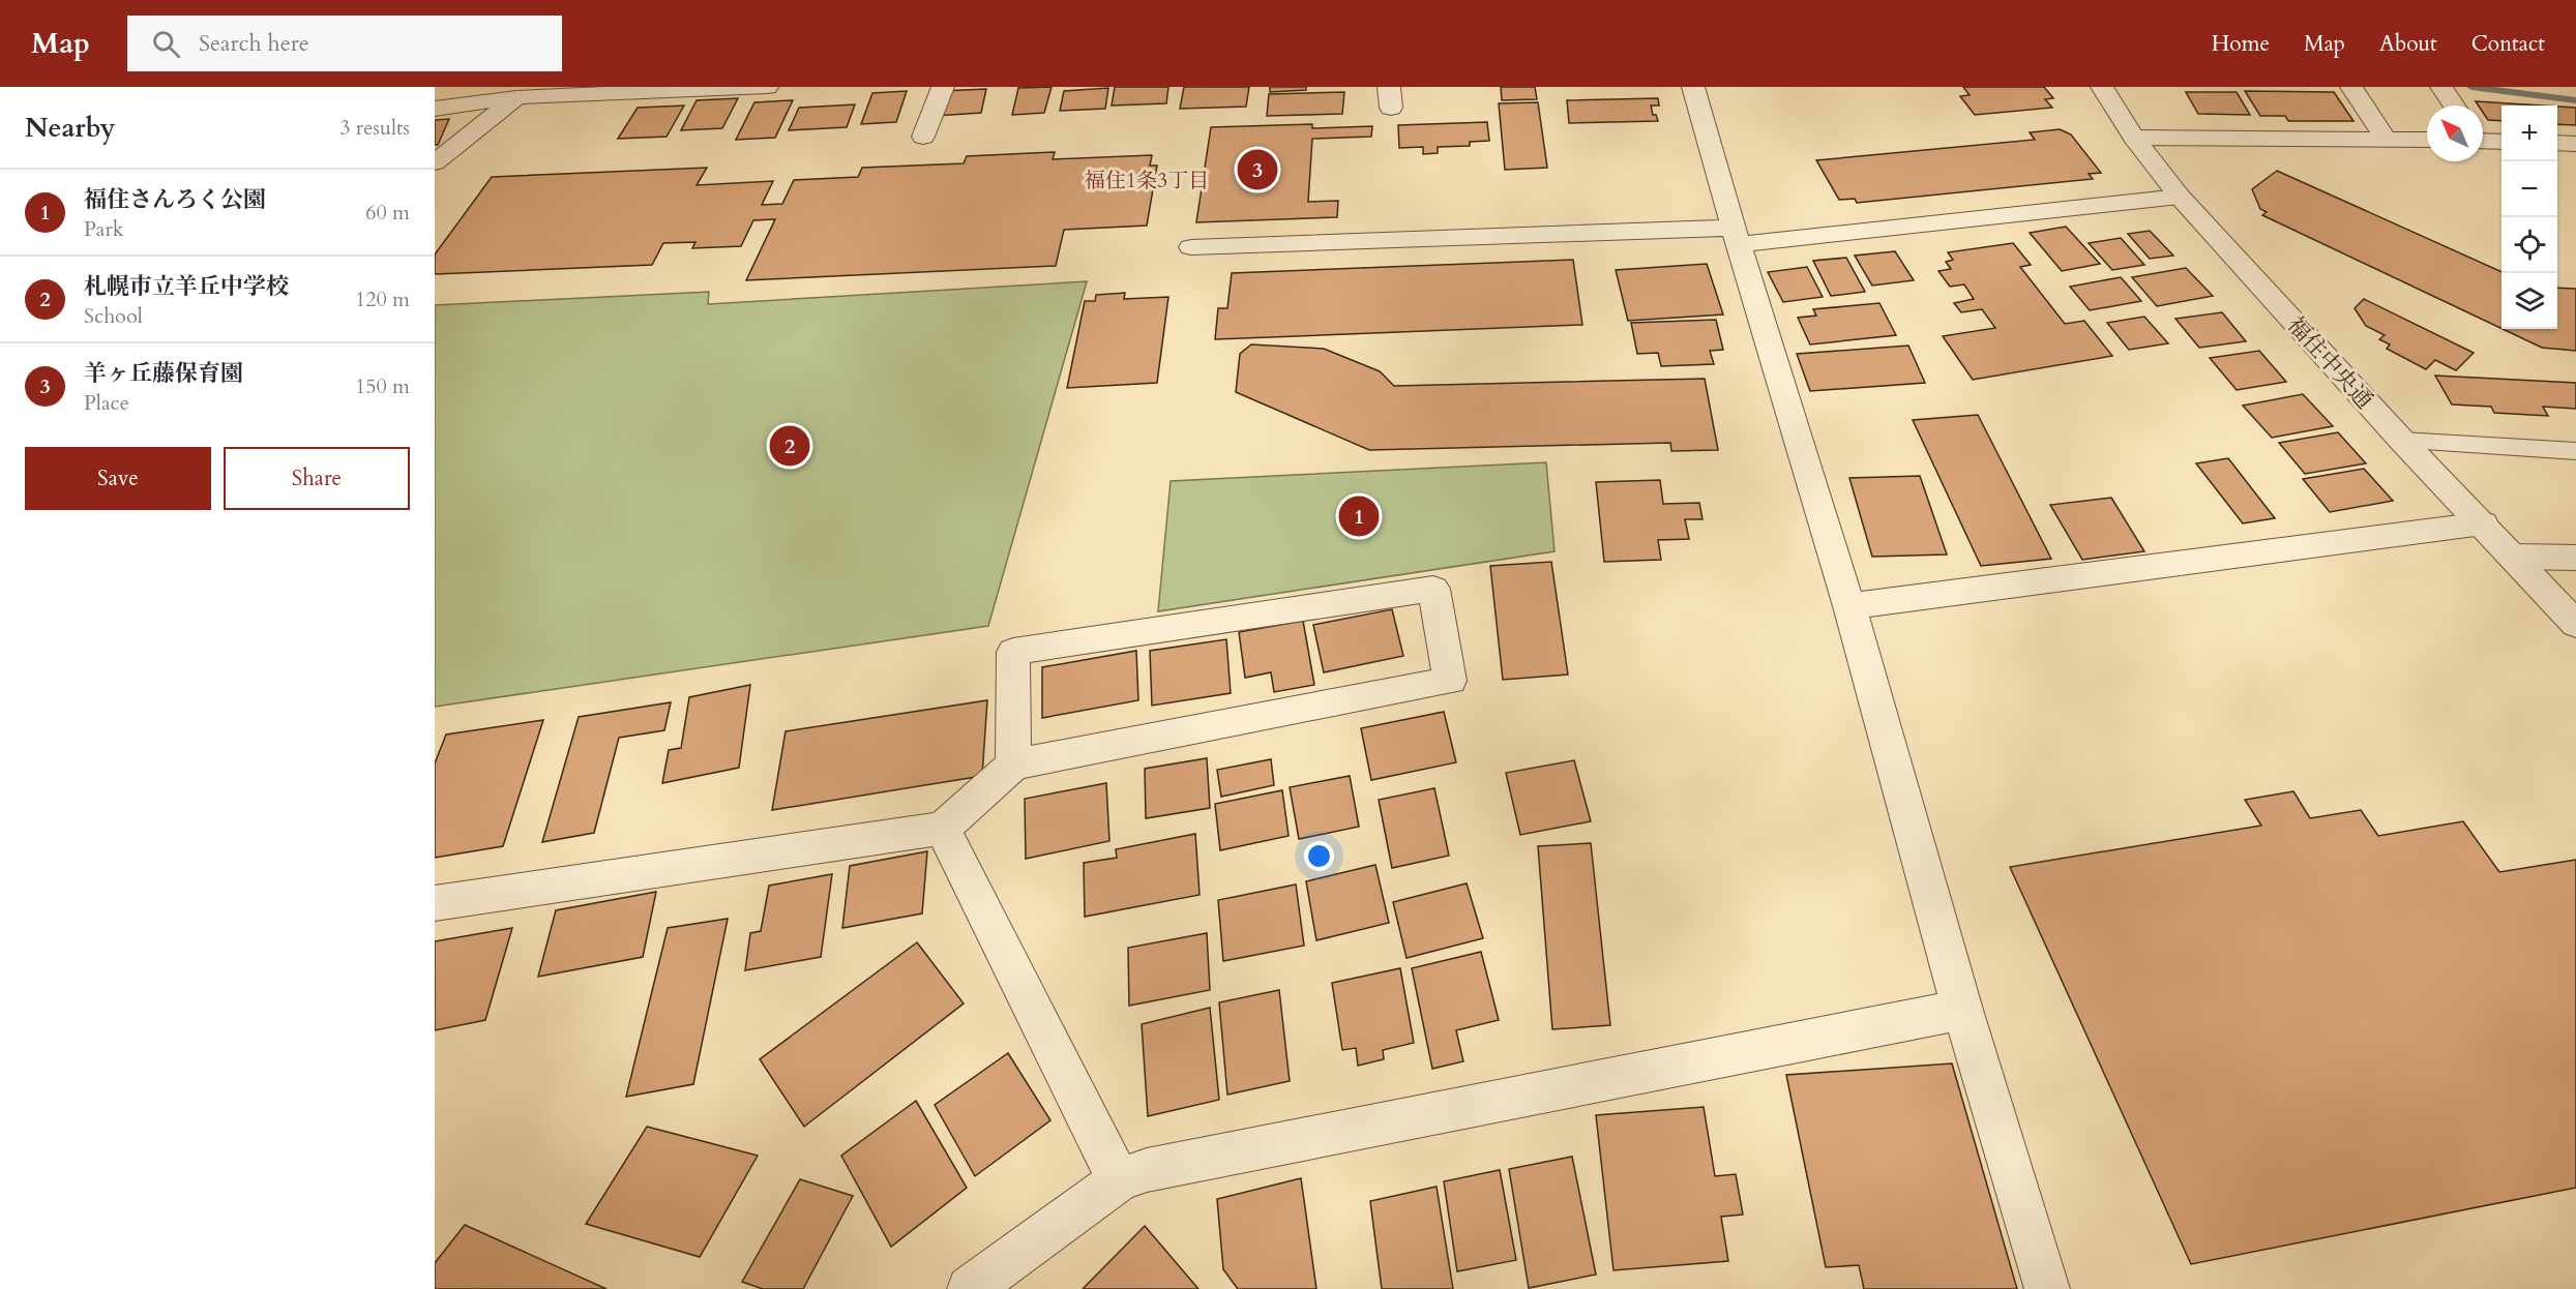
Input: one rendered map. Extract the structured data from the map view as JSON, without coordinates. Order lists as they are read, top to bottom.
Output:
{
  "streets": {
    "street": ["福住中央通"]
  },
  "districts": ["福住1条3丁目"],
  "north": "top left",
  "page": {
    "header": "Map",
    "search": "Search here",
    "nav": [
      "Home",
      "Map",
      "About",
      "Contact"
    ],
    "heading": ["Nearby", "3 results"],
    "map_buttons": ["+", "−"],
    "pins": ["3", "2", "1"],
    "list": [
      {
        "mark": "1",
        "name": "福住さんろく公園",
        "note": "Park",
        "value": "60 m"
      },
      {
        "mark": "2",
        "name": "札幌市立羊丘中学校",
        "note": "School",
        "value": "120 m"
      },
      {
        "mark": "3",
        "name": "羊ヶ丘藤保育園",
        "note": "Place",
        "value": "150 m"
      }
    ],
    "buttons": ["Save", "Share"]
  }
}
